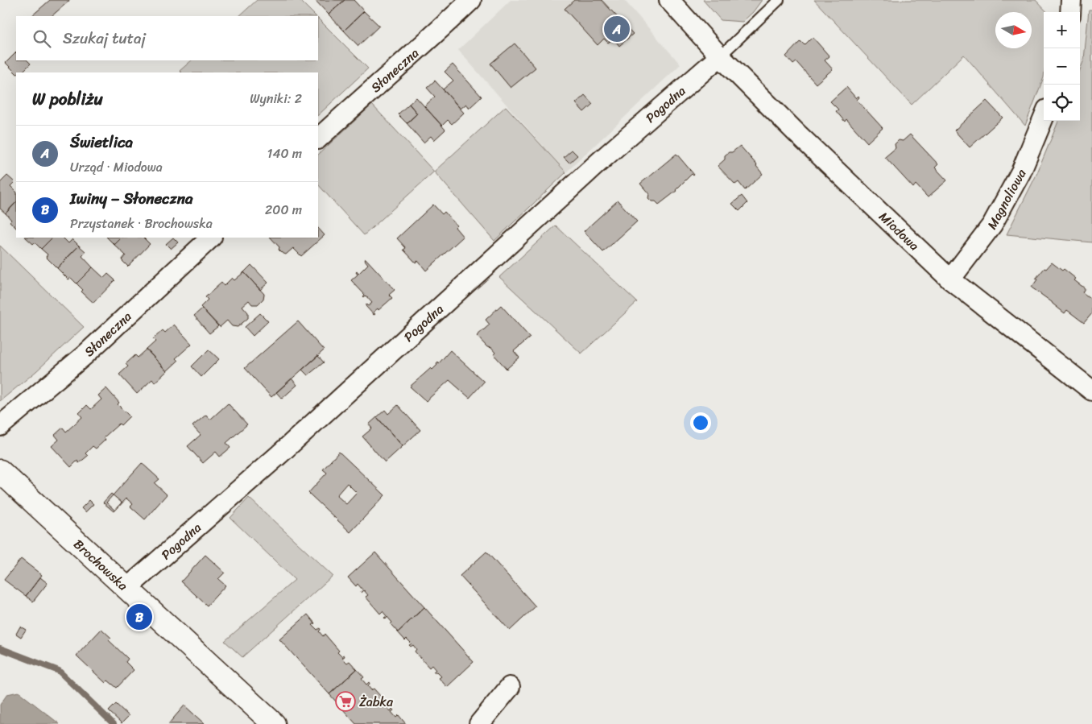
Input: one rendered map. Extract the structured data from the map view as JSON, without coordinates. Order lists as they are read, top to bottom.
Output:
{
  "streets": {
    "street": [
      "Słoneczna",
      "Pogodna",
      "Magnoliowa",
      "Miodowa",
      "Brochowska"
    ]
  },
  "crossings": [
    ["Pogodna", "Miodowa"],
    ["Pogodna", "Brochowska"],
    ["Magnoliowa", "Miodowa"]
  ],
  "places": {
    "supermarket": ["Żabka"]
  },
  "north": "right",
  "page": {
    "map_buttons": ["+", "−"],
    "pins": ["A", "B"],
    "search": "Szukaj tutaj",
    "heading": ["W pobliżu", "Wyniki: 2"],
    "list": [
      {
        "mark": "A",
        "name": "Świetlica",
        "note": "Urząd · Miodowa",
        "value": "140 m"
      },
      {
        "mark": "B",
        "name": "Iwiny – Słoneczna",
        "note": "Przystanek · Brochowska",
        "value": "200 m"
      }
    ]
  }
}
